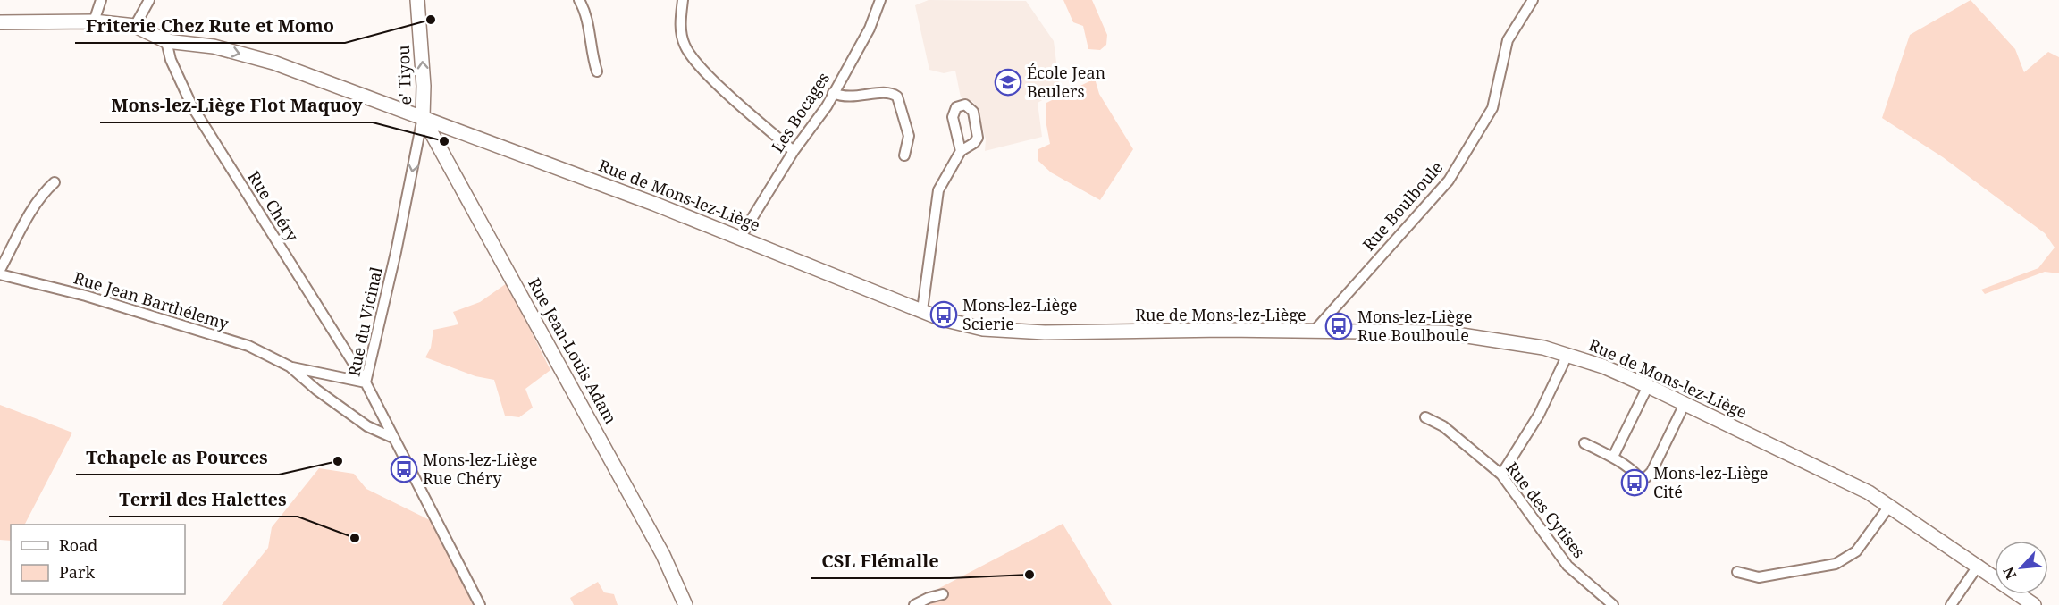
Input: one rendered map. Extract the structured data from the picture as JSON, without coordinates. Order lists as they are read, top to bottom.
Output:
{
  "streets": {
    "street": [
      "e' Tiyou",
      "Les Bocages",
      "Rue de Mons-lez-Liège",
      "Rue Chéry",
      "Rue Boulboule",
      "Rue Jean Barthélemy",
      "Rue du Vicinal",
      "Rue Jean-Louis Adam",
      "Rue des Cytises"
    ]
  },
  "crossings": [
    ["e' Tiyou", "Rue de Mons-lez-Liège"],
    ["e' Tiyou", "Rue du Vicinal"],
    ["e' Tiyou", "Rue Jean-Louis Adam"],
    ["Les Bocages", "Rue de Mons-lez-Liège"],
    ["Rue de Mons-lez-Liège", "Rue Chéry"],
    ["Rue de Mons-lez-Liège", "Rue Boulboule"],
    ["Rue de Mons-lez-Liège", "Rue du Vicinal"],
    ["Rue de Mons-lez-Liège", "Rue Jean-Louis Adam"],
    ["Rue Chéry", "Rue Jean Barthélemy"],
    ["Rue Chéry", "Rue du Vicinal"],
    ["Rue Jean Barthélemy", "Rue du Vicinal"],
    ["Rue du Vicinal", "Rue Jean-Louis Adam"]
  ],
  "one_way": ["e' Tiyou", "Rue du Vicinal"],
  "places": {
    "other": [
      "Friterie Chez Rute et Momo",
      "Mons-lez-Liège Flot Maquoy",
      "Tchapele as Pources",
      "Terril des Halettes",
      "CSL Flémalle"
    ],
    "school or university": ["École Jean Beulers"],
    "bus stop": [
      "Mons-lez-Liège Scierie",
      "Mons-lez-Liège Rue Boulboule",
      "Mons-lez-Liège Rue Chéry",
      "Mons-lez-Liège Cité"
    ]
  },
  "legend": ["Road", "Park"],
  "north": "bottom left"
}
